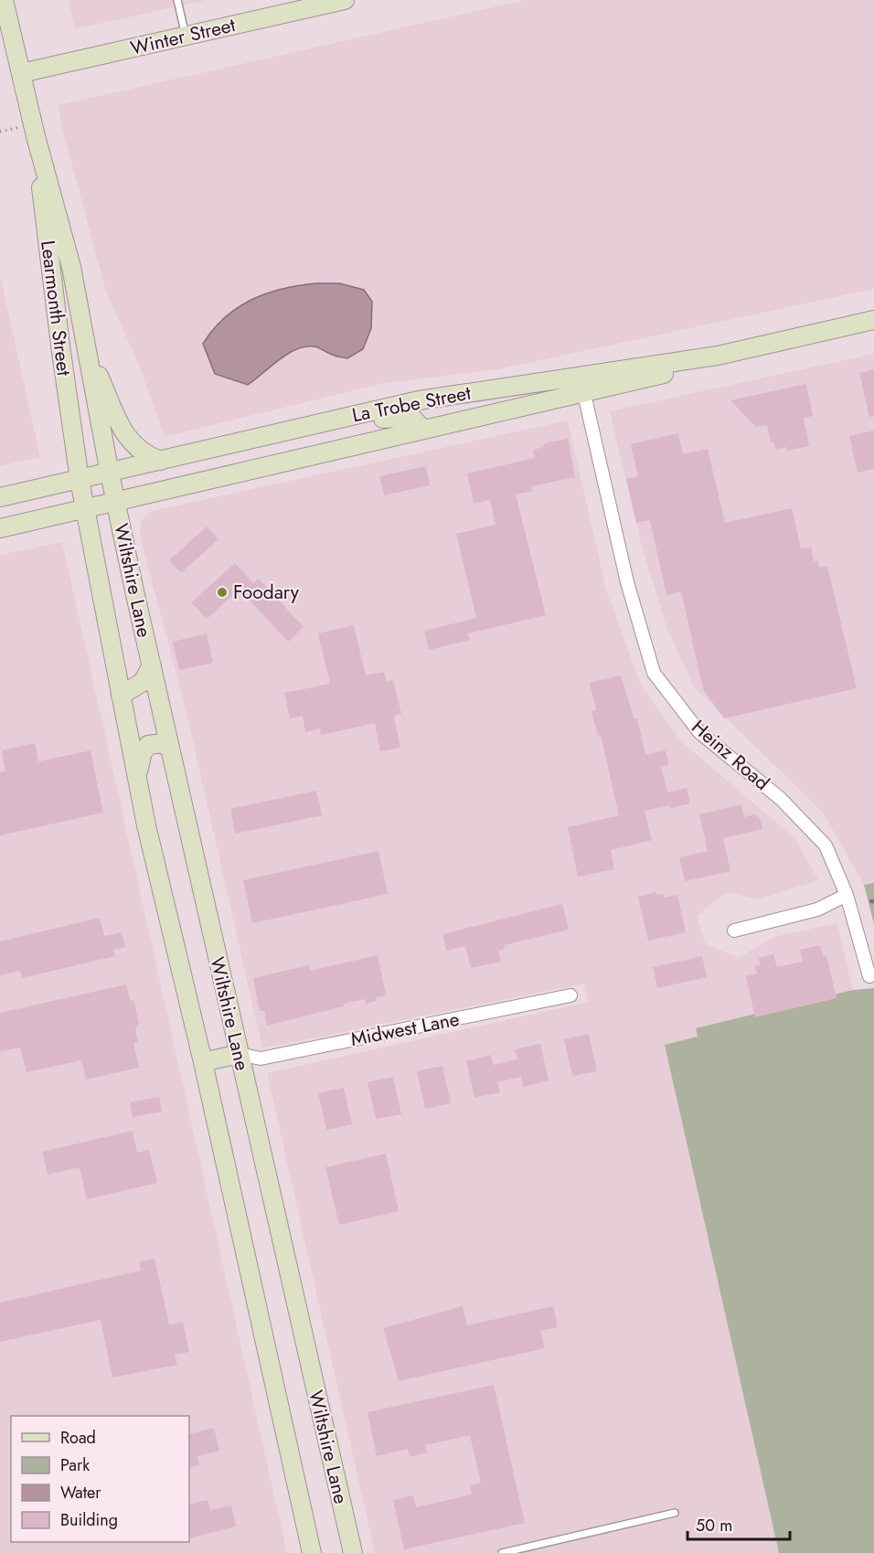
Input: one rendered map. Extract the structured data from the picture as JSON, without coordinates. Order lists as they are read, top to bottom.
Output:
{
  "streets": {
    "main road": [
      "Winter Street",
      "Learmonth Street",
      "La Trobe Street",
      "Wiltshire Lane"
    ],
    "street": ["Heinz Road", "Midwest Lane"]
  },
  "crossings": [
    ["Winter Street", "Learmonth Street"],
    ["Learmonth Street", "La Trobe Street"],
    ["Learmonth Street", "Wiltshire Lane"],
    ["La Trobe Street", "Wiltshire Lane"],
    ["La Trobe Street", "Heinz Road"],
    ["Wiltshire Lane", "Midwest Lane"]
  ],
  "places": ["Foodary"],
  "legend": [
    "Road",
    "Park",
    "Water",
    "Building"
  ],
  "scale_bar": "50 m"
}
